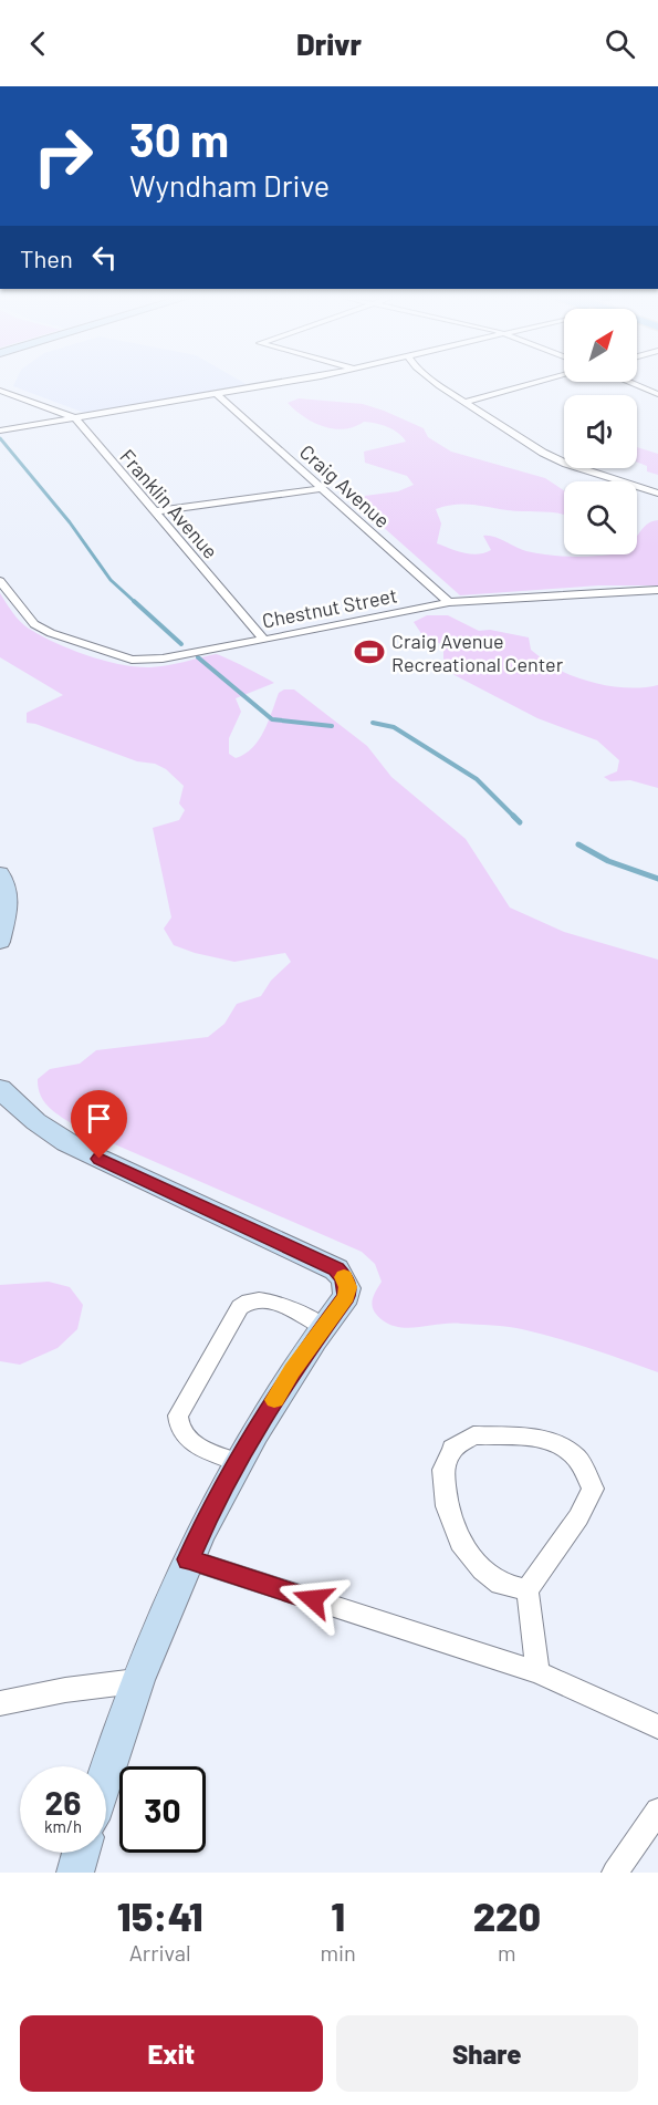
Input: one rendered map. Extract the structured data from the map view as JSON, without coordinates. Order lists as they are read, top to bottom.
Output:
{
  "streets": {
    "street": ["Craig Avenue", "Franklin Avenue", "Chestnut Street"]
  },
  "crossings": [
    ["Craig Avenue", "Chestnut Street"],
    ["Franklin Avenue", "Chestnut Street"]
  ],
  "places": {
    "sports": ["Craig Avenue Recreational Center"]
  },
  "north": "top right",
  "page": {
    "header": "Drivr",
    "turn": ["30 m", "Wyndham Drive"],
    "then": "Then",
    "speed": "26 km/h",
    "limit": "30",
    "eta": [
      "15:41",
      "Arrival",
      "1",
      "min",
      "220",
      "m"
    ],
    "buttons": ["Exit", "Share"]
  }
}
